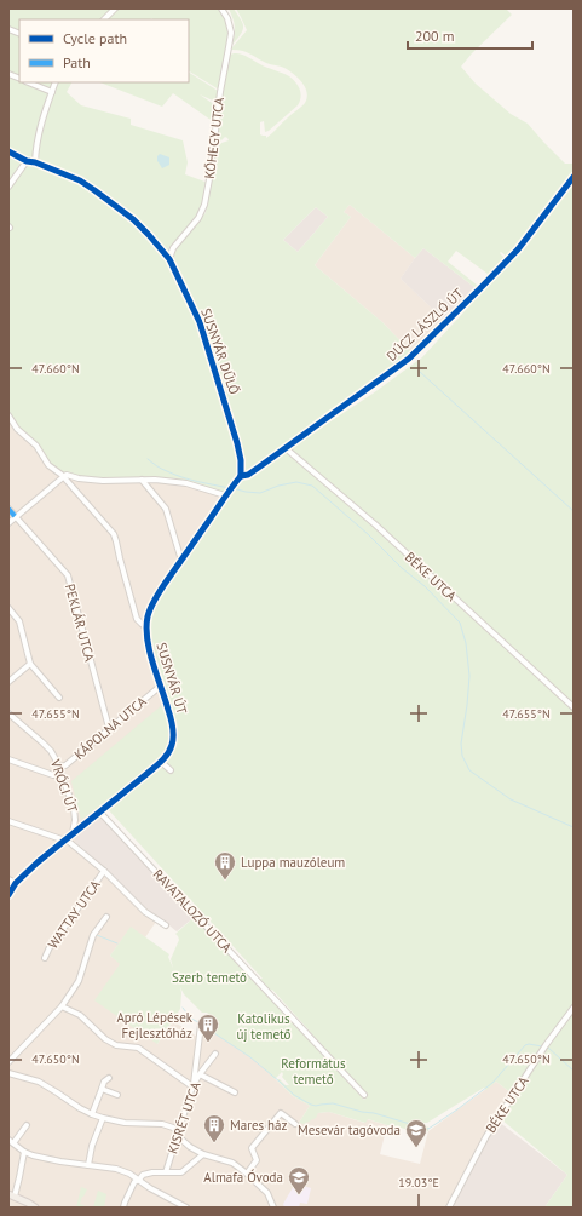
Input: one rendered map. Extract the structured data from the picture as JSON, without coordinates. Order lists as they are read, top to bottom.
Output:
{
  "streets": {
    "street": [
      "KŐHEGY UTCA",
      "DÚCZ LÁSZLÓ ÚT",
      "SUSNYÁR DŰLŐ",
      "BÉKE UTCA",
      "PEKLÁR UTCA",
      "SUSNYÁR ÚT",
      "KÁPOLNA UTCA",
      "VRÓCI ÚT",
      "RAVATALOZÓ UTCA",
      "WATTAY UTCA",
      "KISRÉT UTCA"
    ]
  },
  "crossings": [
    ["KŐHEGY UTCA", "SUSNYÁR DŰLŐ"],
    ["DÚCZ LÁSZLÓ ÚT", "SUSNYÁR DŰLŐ"],
    ["DÚCZ LÁSZLÓ ÚT", "BÉKE UTCA"],
    ["DÚCZ LÁSZLÓ ÚT", "SUSNYÁR ÚT"],
    ["SUSNYÁR DŰLŐ", "SUSNYÁR ÚT"],
    ["PEKLÁR UTCA", "KÁPOLNA UTCA"],
    ["SUSNYÁR ÚT", "KÁPOLNA UTCA"],
    ["SUSNYÁR ÚT", "VRÓCI ÚT"],
    ["SUSNYÁR ÚT", "RAVATALOZÓ UTCA"],
    ["KÁPOLNA UTCA", "VRÓCI ÚT"]
  ],
  "parks": ["Szerb temető", "Katolikus új temető", "Református temető"],
  "places": {
    "building": ["Luppa mauzóleum", "Apró Lépések Fejlesztőház", "Mares ház"],
    "school or university": ["Mesevár tagóvoda", "Almafa Óvoda"]
  },
  "legend": ["Cycle path", "Path"],
  "scale_bar": "200 m",
  "coordinates": [
    "47.660°N",
    "47.655°N",
    "47.650°N",
    "19.03°E"
  ]
}
